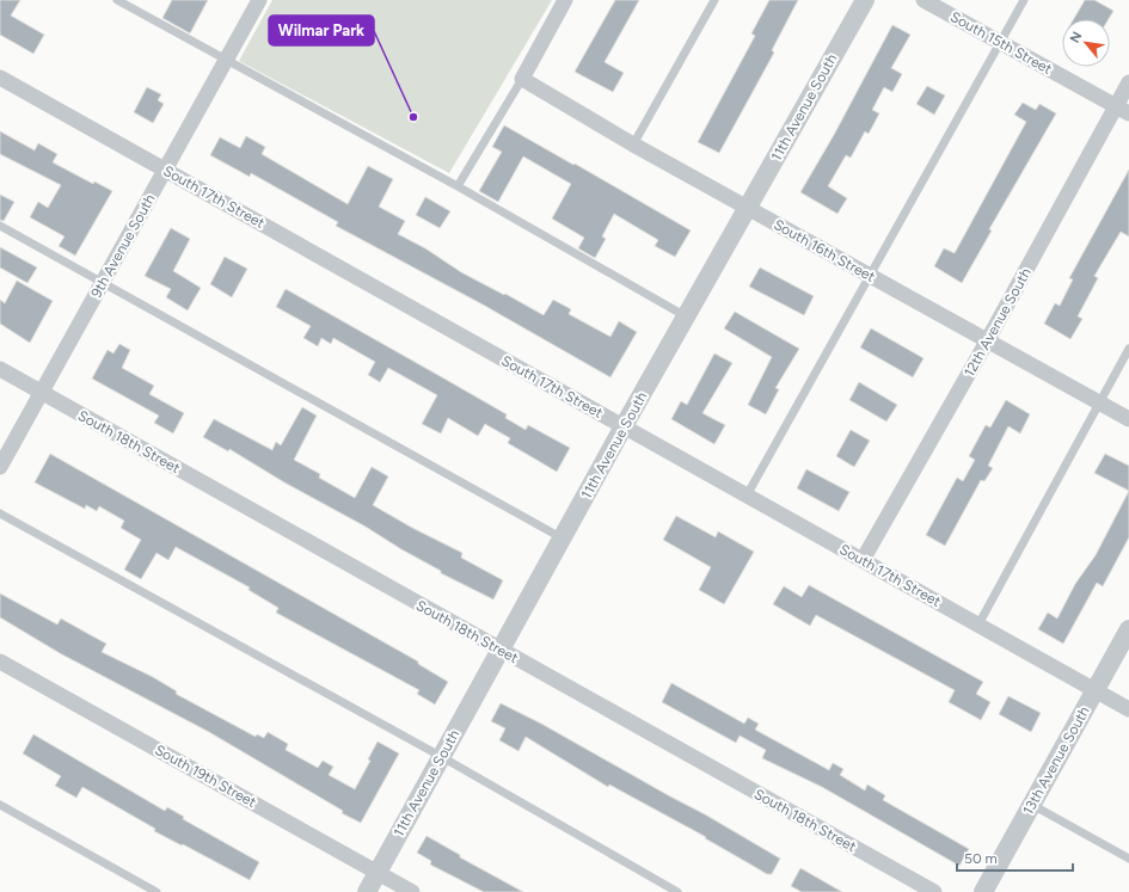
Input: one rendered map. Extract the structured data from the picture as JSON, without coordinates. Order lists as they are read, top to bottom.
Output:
{
  "streets": {
    "street": [
      "South 15th Street",
      "11th Avenue South",
      "South 17th Street",
      "9th Avenue South",
      "South 16th Street",
      "12th Avenue South",
      "South 18th Street",
      "13th Avenue South",
      "South 19th Street"
    ]
  },
  "crossings": [
    ["South 15th Street", "12th Avenue South"],
    ["11th Avenue South", "South 17th Street"],
    ["11th Avenue South", "South 16th Street"],
    ["11th Avenue South", "South 18th Street"],
    ["11th Avenue South", "South 19th Street"],
    ["South 17th Street", "9th Avenue South"],
    ["South 17th Street", "12th Avenue South"],
    ["South 17th Street", "13th Avenue South"],
    ["9th Avenue South", "South 18th Street"],
    ["South 16th Street", "12th Avenue South"]
  ],
  "places": ["Wilmar Park"],
  "scale_bar": "50 m",
  "north": "top left"
}
